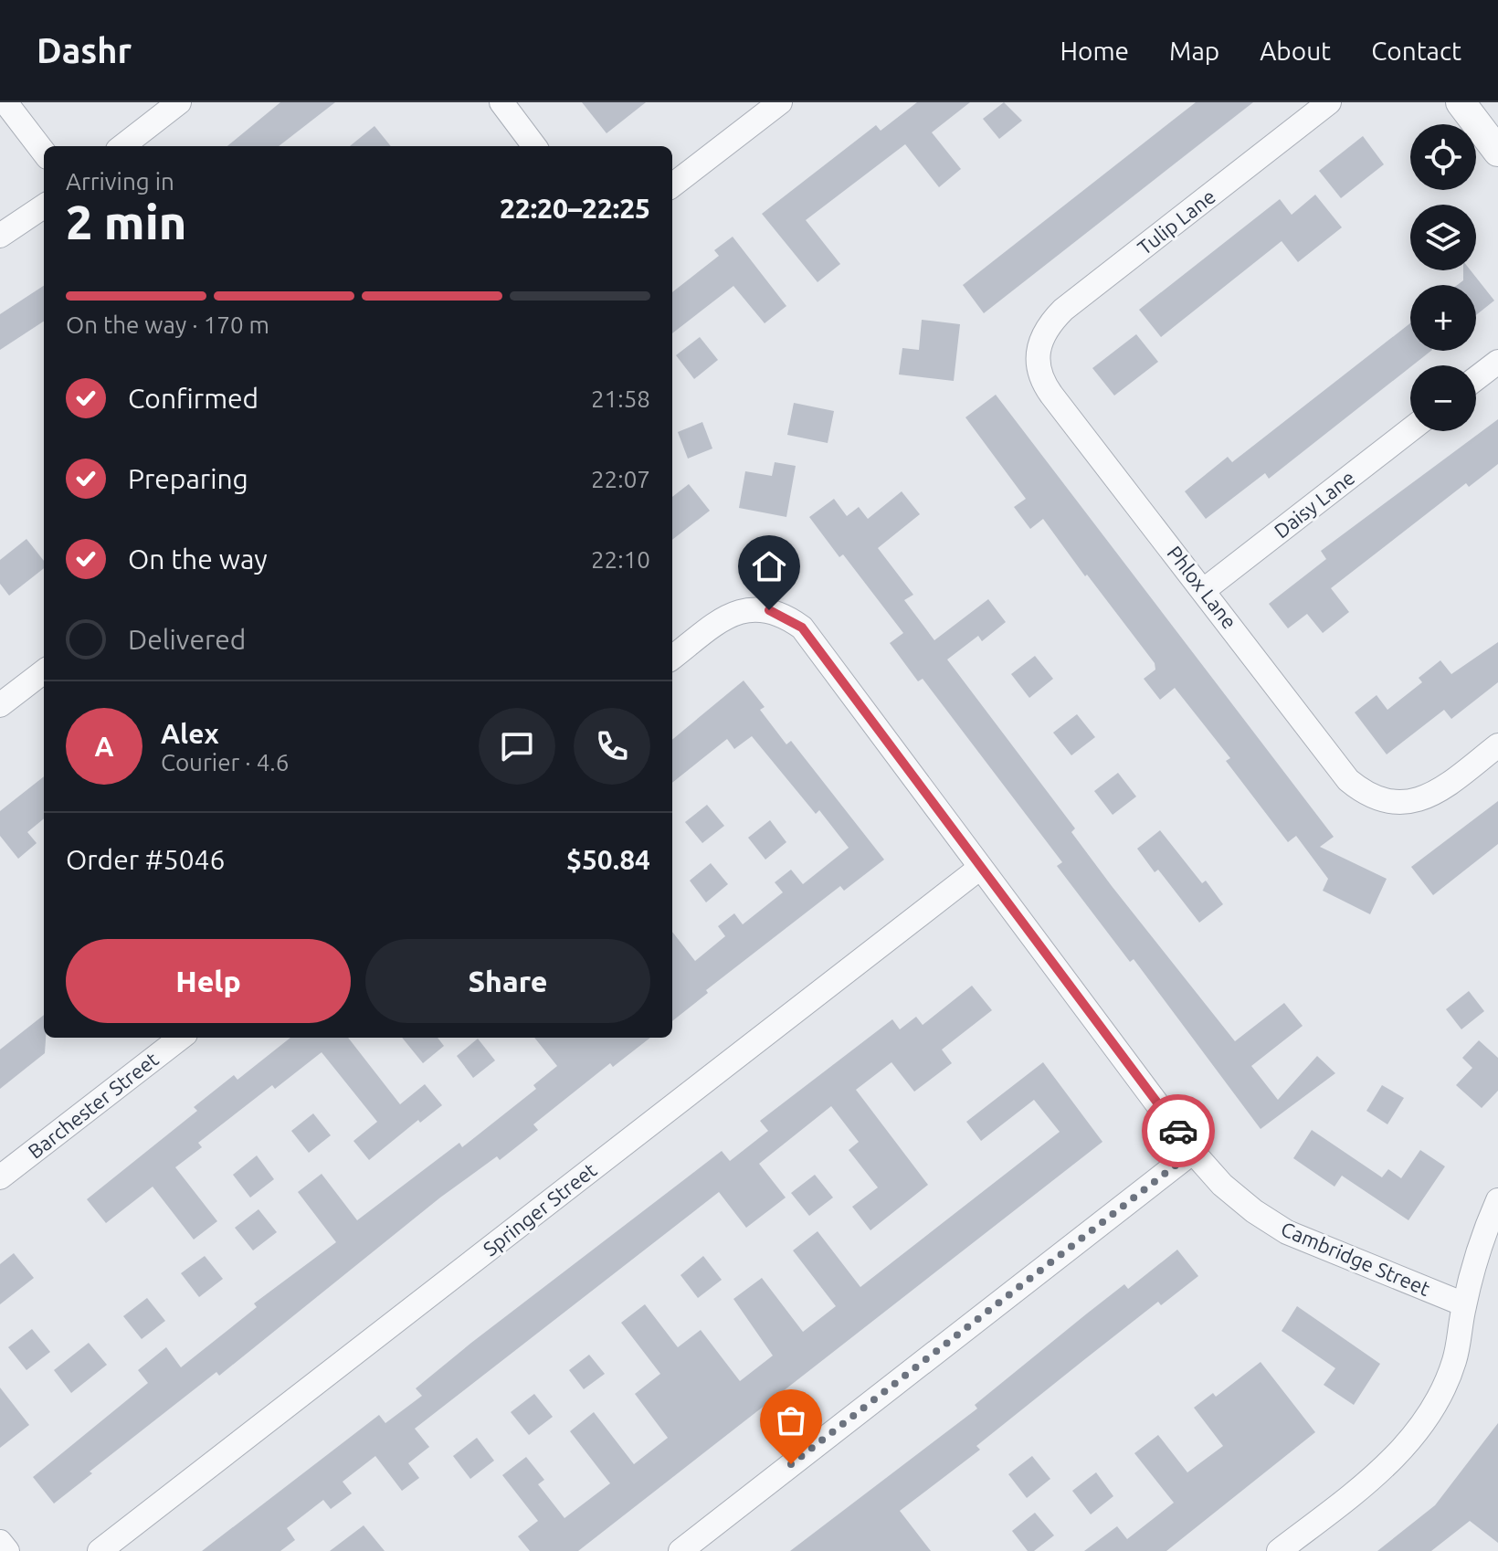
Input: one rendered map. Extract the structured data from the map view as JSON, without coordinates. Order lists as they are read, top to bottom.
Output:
{
  "streets": {
    "street": [
      "Tulip Lane",
      "Daisy Lane",
      "Phlox Lane",
      "Barchester Street",
      "Springer Street",
      "Cambridge Street"
    ]
  },
  "crossings": [
    ["Tulip Lane", "Phlox Lane"],
    ["Daisy Lane", "Phlox Lane"],
    ["Springer Street", "Cambridge Street"]
  ],
  "page": {
    "header": "Dashr",
    "nav": [
      "Home",
      "Map",
      "About",
      "Contact"
    ],
    "map_buttons": ["+", "−"],
    "heading": ["2 min", "Arriving in", "22:20–22:25"],
    "panel": [
      "Alex",
      "Courier · 4.6",
      "Order #5046",
      "$50.84"
    ],
    "bar": "On the way · 170 m",
    "list": [
      ["Confirmed", "21:58"],
      ["Preparing", "22:07"],
      ["On the way", "22:10"],
      "Delivered"
    ],
    "round": "A",
    "buttons": ["Help", "Share"]
  }
}
